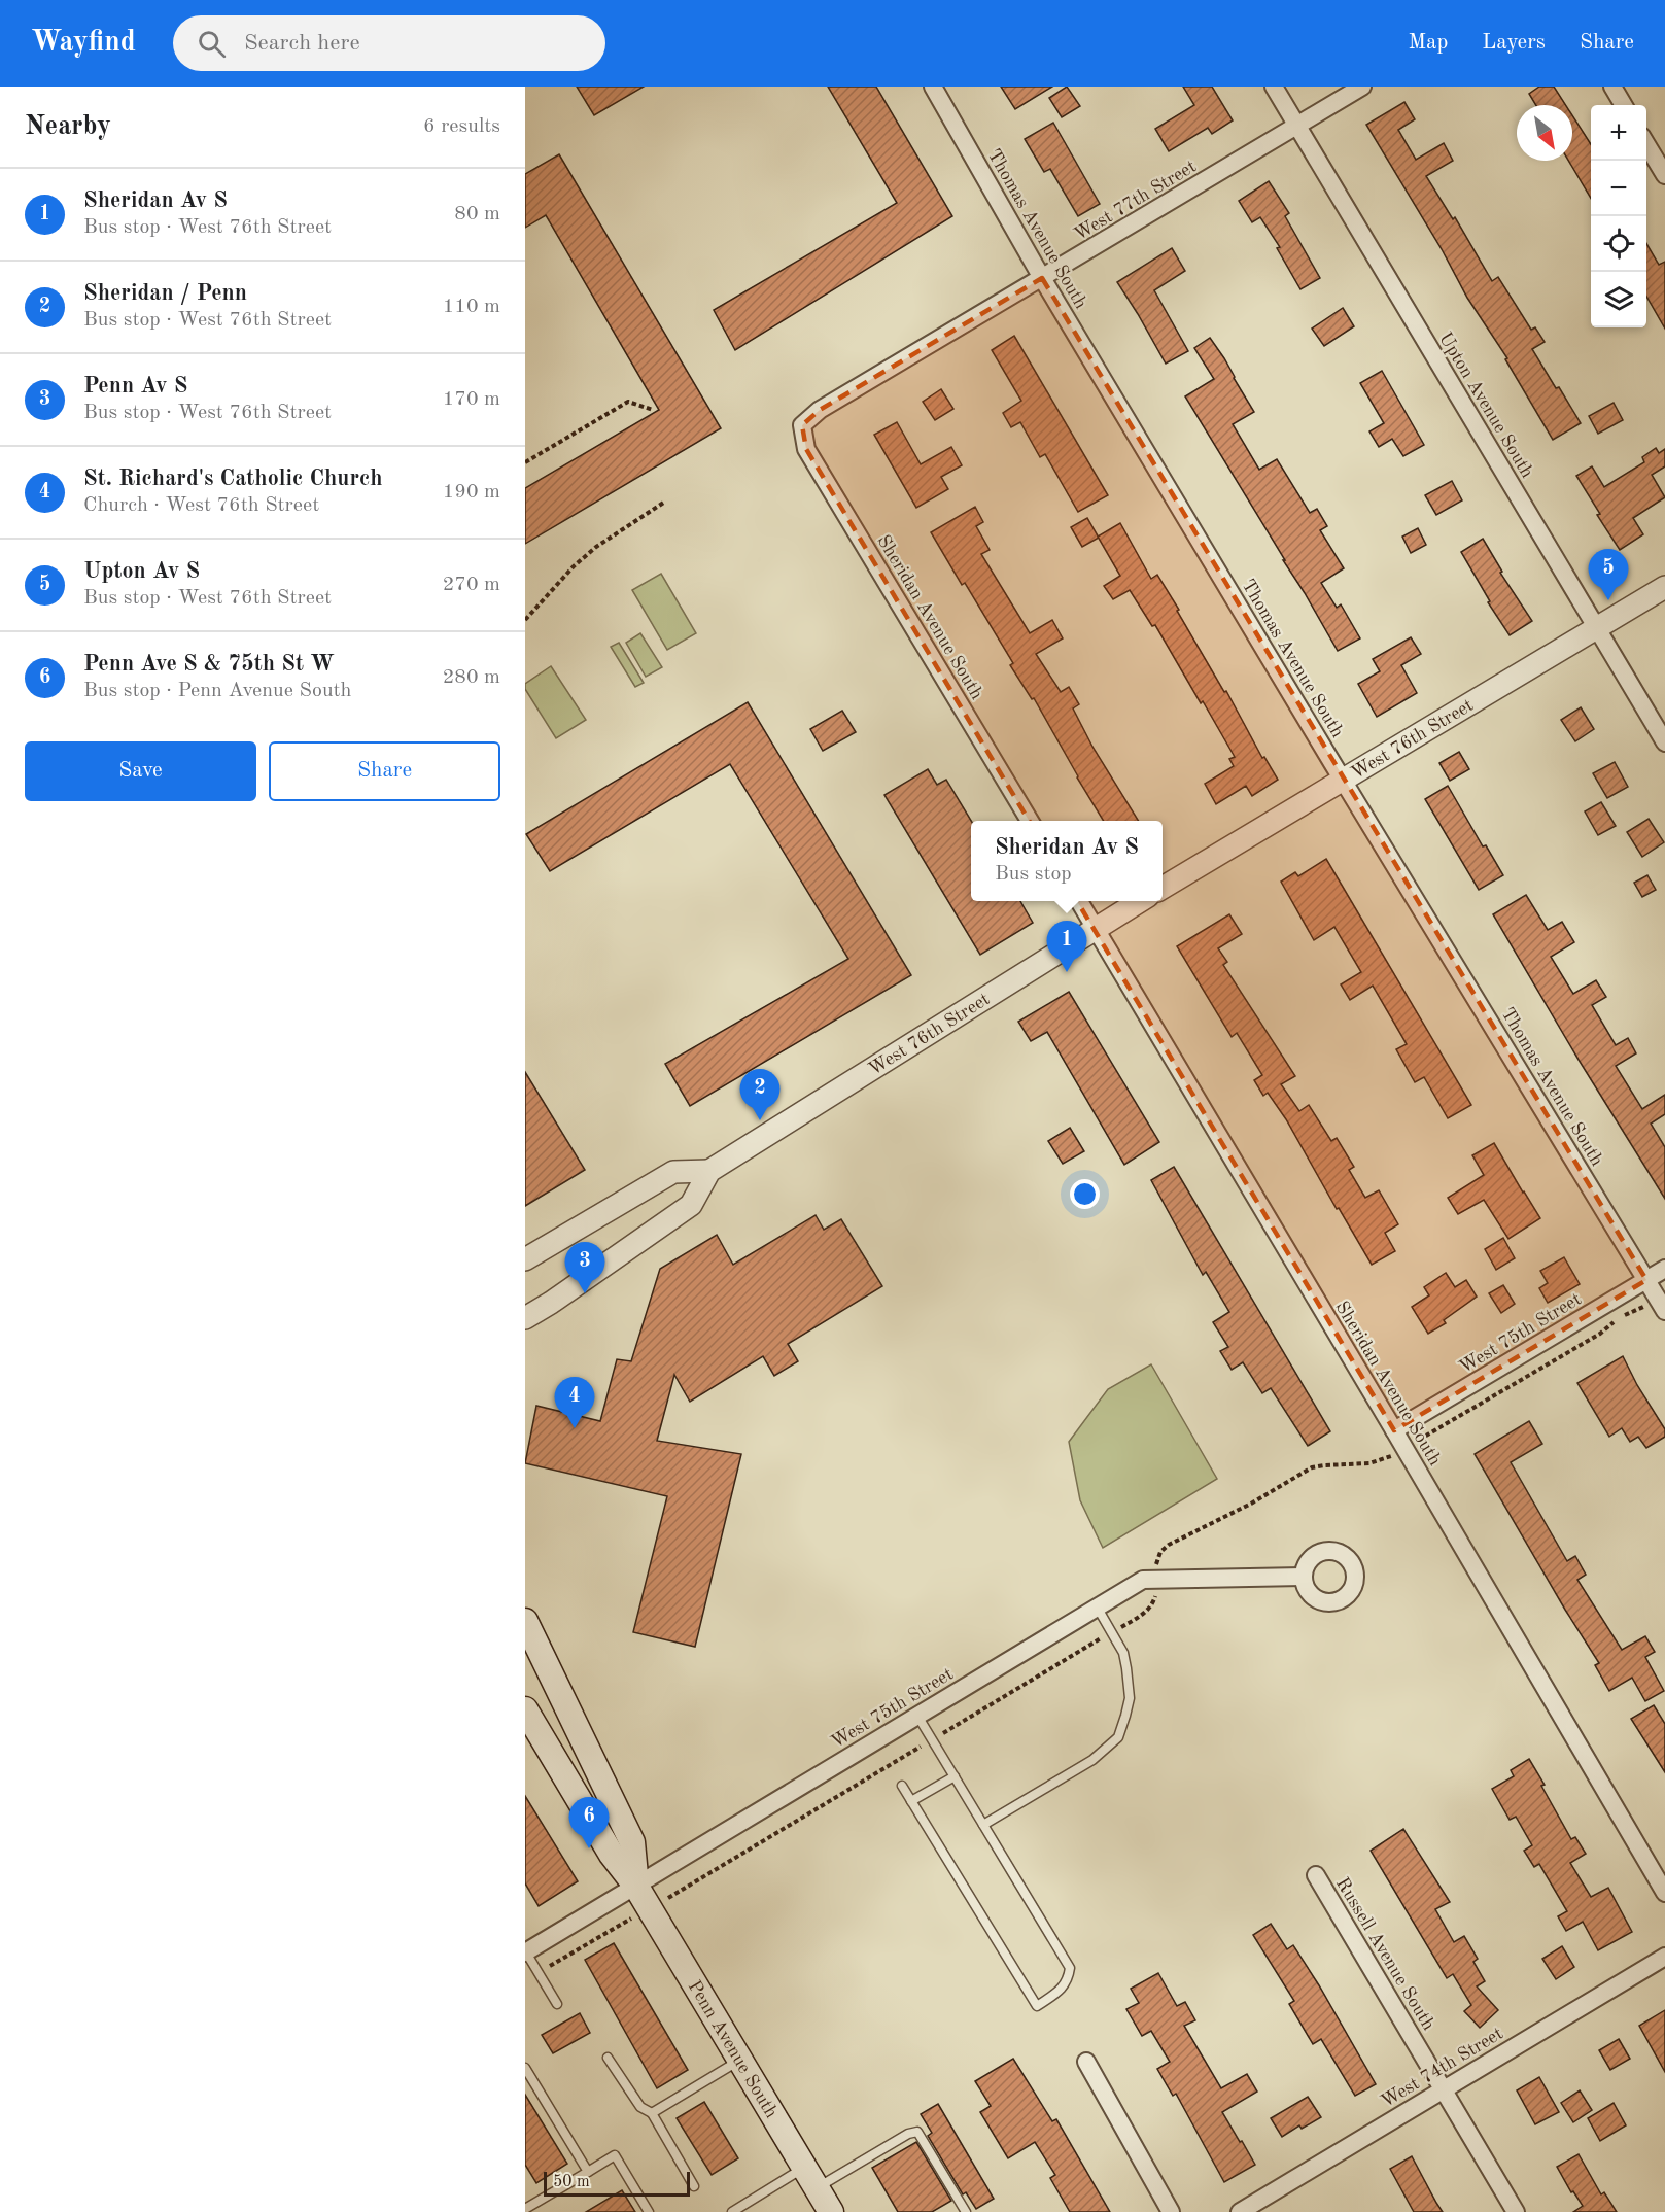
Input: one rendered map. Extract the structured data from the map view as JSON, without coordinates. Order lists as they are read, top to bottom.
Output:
{
  "streets": {
    "main road": ["Penn Avenue South"],
    "street": [
      "West 77th Street",
      "Thomas Avenue South",
      "Upton Avenue South",
      "Sheridan Avenue South",
      "West 76th Street",
      "West 75th Street",
      "Russell Avenue South",
      "West 74th Street"
    ]
  },
  "crossings": [
    ["West 77th Street", "Thomas Avenue South"],
    ["West 77th Street", "Upton Avenue South"],
    ["West 77th Street", "Sheridan Avenue South"],
    ["Thomas Avenue South", "West 76th Street"],
    ["Thomas Avenue South", "West 75th Street"],
    ["Upton Avenue South", "West 76th Street"],
    ["Sheridan Avenue South", "West 76th Street"],
    ["Sheridan Avenue South", "West 75th Street"],
    ["West 75th Street", "Penn Avenue South"],
    ["Russell Avenue South", "West 74th Street"]
  ],
  "scale_bar": "50 m",
  "north": "bottom right",
  "page": {
    "header": "Wayfind",
    "search": "Search here",
    "nav": ["Map", "Layers", "Share"],
    "heading": ["Nearby", "6 results"],
    "map_buttons": ["+", "−"],
    "list": [
      {
        "mark": "1",
        "name": "Sheridan Av S",
        "note": "Bus stop · West 76th Street",
        "value": "80 m"
      },
      {
        "mark": "2",
        "name": "Sheridan / Penn",
        "note": "Bus stop · West 76th Street",
        "value": "110 m"
      },
      {
        "mark": "3",
        "name": "Penn Av S",
        "note": "Bus stop · West 76th Street",
        "value": "170 m"
      },
      {
        "mark": "4",
        "name": "St. Richard's Catholic Church",
        "note": "Church · West 76th Street",
        "value": "190 m"
      },
      {
        "mark": "5",
        "name": "Upton Av S",
        "note": "Bus stop · West 76th Street",
        "value": "270 m"
      },
      {
        "mark": "6",
        "name": "Penn Ave S & 75th St W",
        "note": "Bus stop · Penn Avenue South",
        "value": "280 m"
      }
    ],
    "pins": [
      "5",
      "1",
      "2",
      "3",
      "4",
      "6"
    ],
    "buttons": ["Save", "Share"],
    "popup": ["Sheridan Av S", "Bus stop"],
    "scale": "50 m"
  }
}
